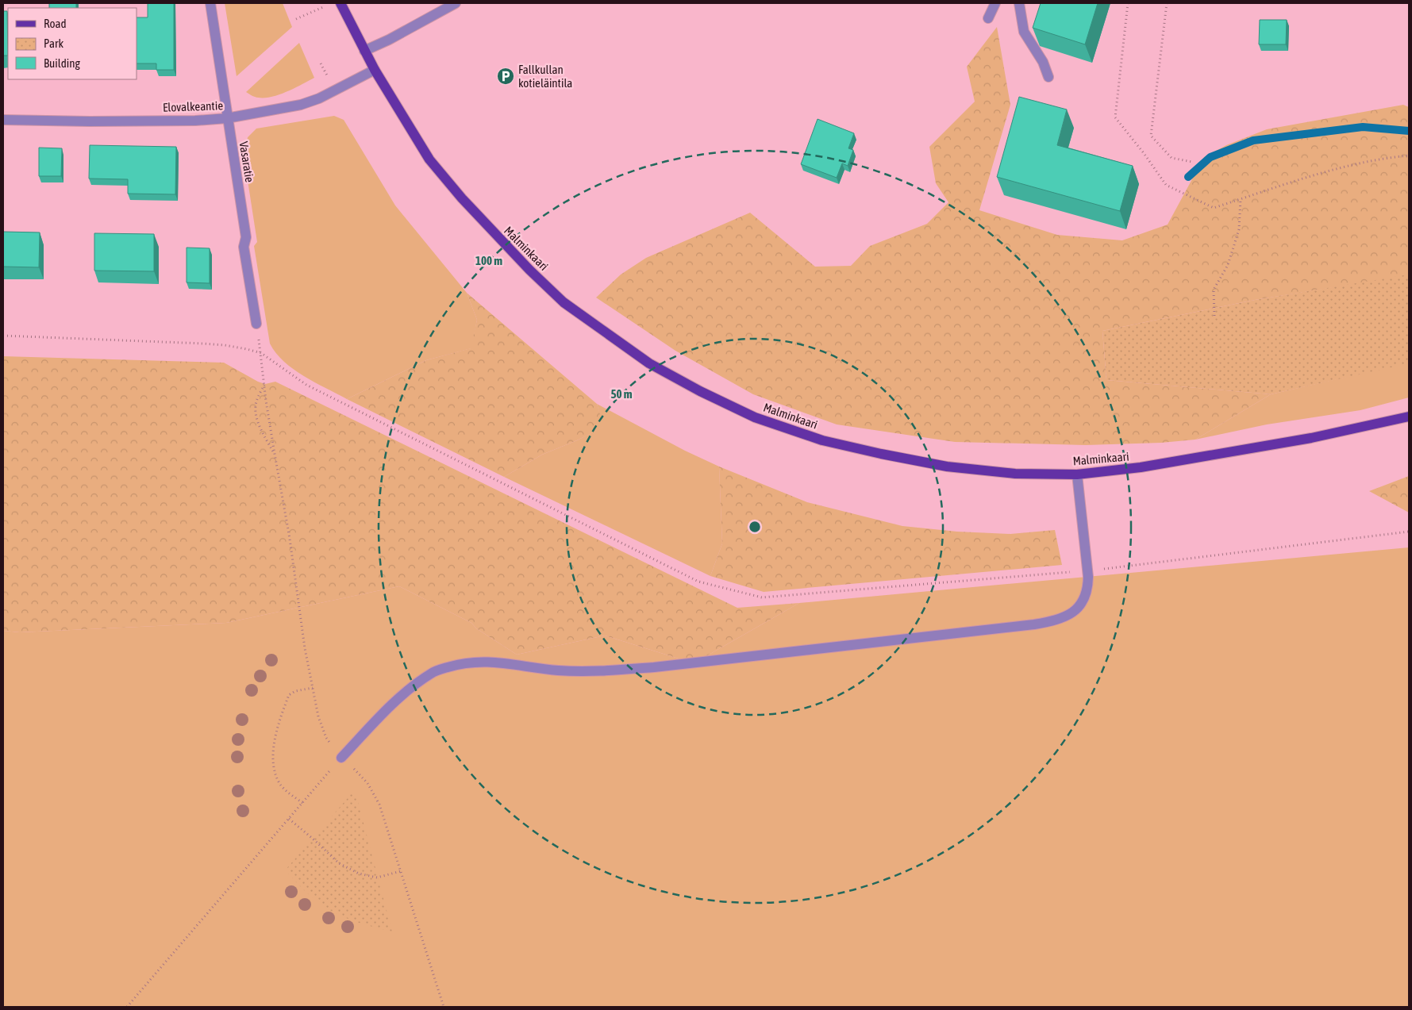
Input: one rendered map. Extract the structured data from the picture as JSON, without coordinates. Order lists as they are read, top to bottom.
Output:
{
  "streets": {
    "main road": ["Malminkaari"],
    "street": ["Elovalkeantie", "Vasaratie"]
  },
  "crossings": [
    ["Elovalkeantie", "Vasaratie"],
    ["Elovalkeantie", "Malminkaari"]
  ],
  "places": {
    "parking": ["Fallkullan kotieläintila"]
  },
  "legend": ["Road", "Park", "Building"],
  "rings": ["100 m", "50 m"]
}
